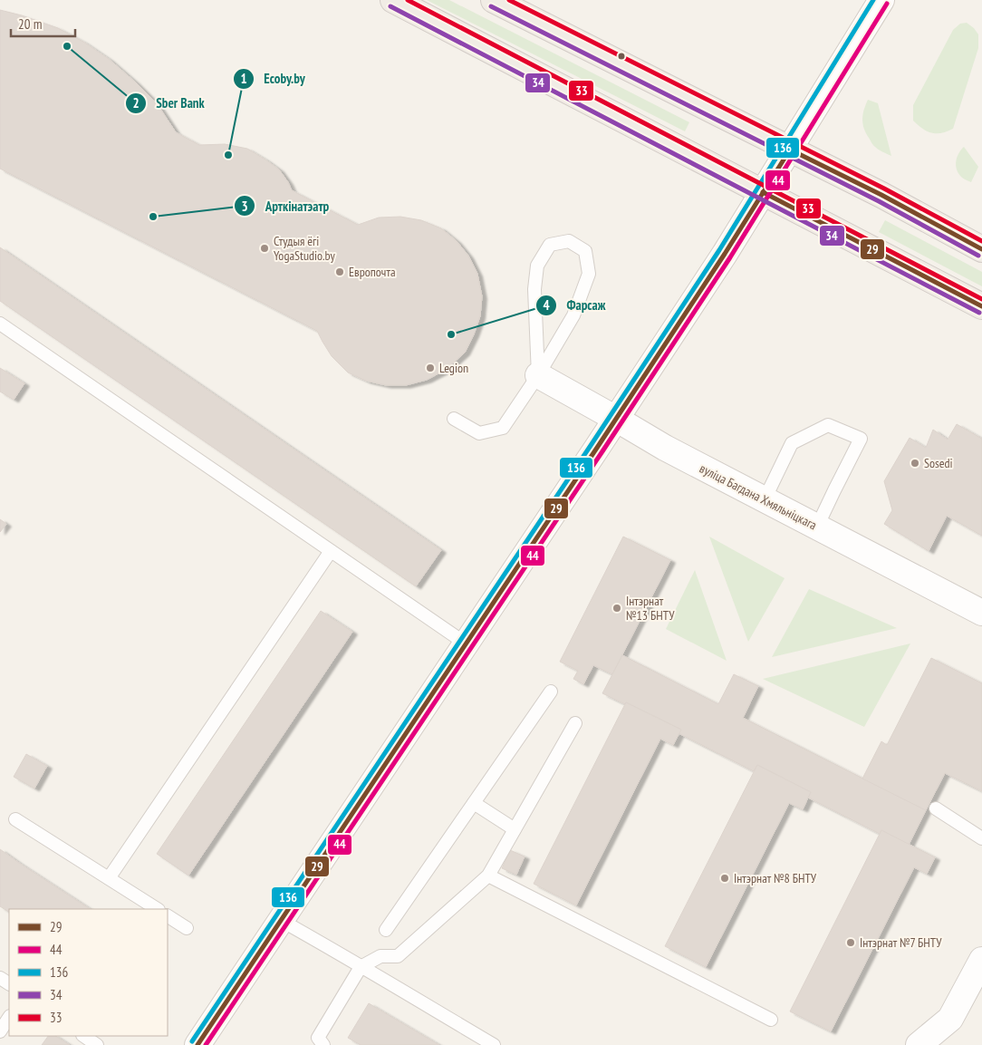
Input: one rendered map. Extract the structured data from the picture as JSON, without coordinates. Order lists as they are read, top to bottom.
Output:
{
  "streets": {
    "main road": ["вуліца Багдана Хмяльніцкага"]
  },
  "places": [
    "Sber Bank",
    "Ecoby.by",
    "Арткінатэатр",
    "Студыя ёгі YogaStudio.by",
    "Европочта",
    "Фарсаж",
    "Legion",
    "Sosedi",
    "Інтэрнат №13 БНТУ",
    "Інтэрнат №8 БНТУ",
    "Інтэрнат №7 БНТУ"
  ],
  "lines": [
    "transit line 136",
    "transit line 33",
    "transit line 44",
    "transit line 34",
    "transit line 29"
  ],
  "legend": [
    "29",
    "44",
    "136",
    "34",
    "33"
  ],
  "scale_bar": "20 m"
}
